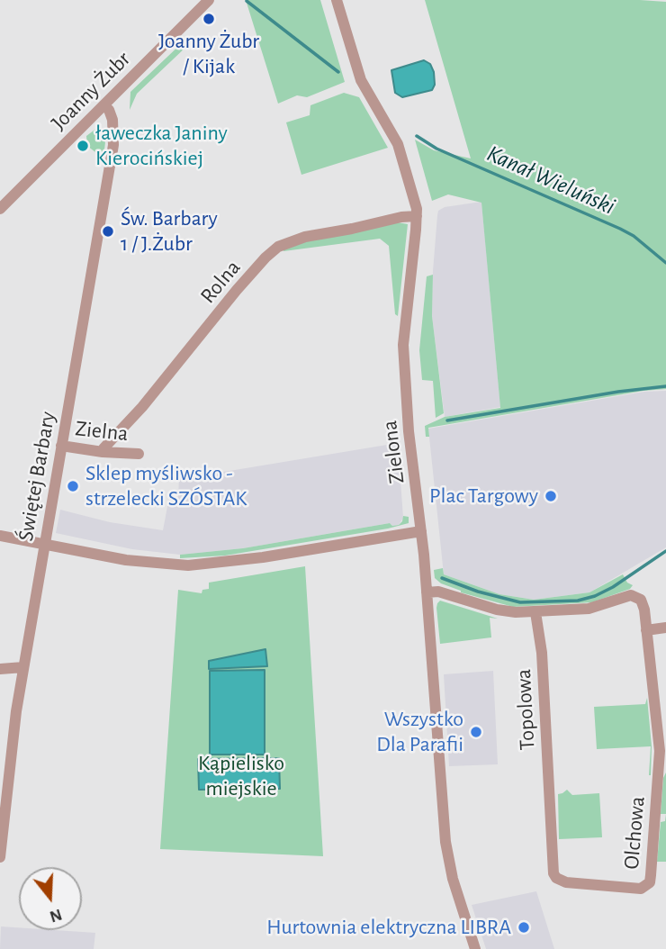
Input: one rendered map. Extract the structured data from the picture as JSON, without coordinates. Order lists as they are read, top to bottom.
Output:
{
  "streets": {
    "street": [
      "Joanny Żubr",
      "Rolna",
      "Zielna",
      "Zielona",
      "Świętej Barbary",
      "Topolowa",
      "Olchowa"
    ]
  },
  "crossings": [
    ["Joanny Żubr", "Świętej Barbary"],
    ["Rolna", "Zielna"],
    ["Rolna", "Zielona"],
    ["Zielna", "Świętej Barbary"],
    ["Topolowa", "Olchowa"]
  ],
  "water": ["Kanał Wieluński"],
  "parks": ["Kąpielisko miejskie"],
  "places": [
    "Joanny Żubr / Kijak",
    "ławeczka Janiny Kierocińskiej",
    "Św. Barbary 1 / J.Żubr",
    "Sklep myśliwsko - strzelecki SZÓSTAK",
    "Plac Targowy",
    "Wszystko Dla Parafii",
    "Hurtownia elektryczna LIBRA"
  ],
  "north": "bottom"
}
